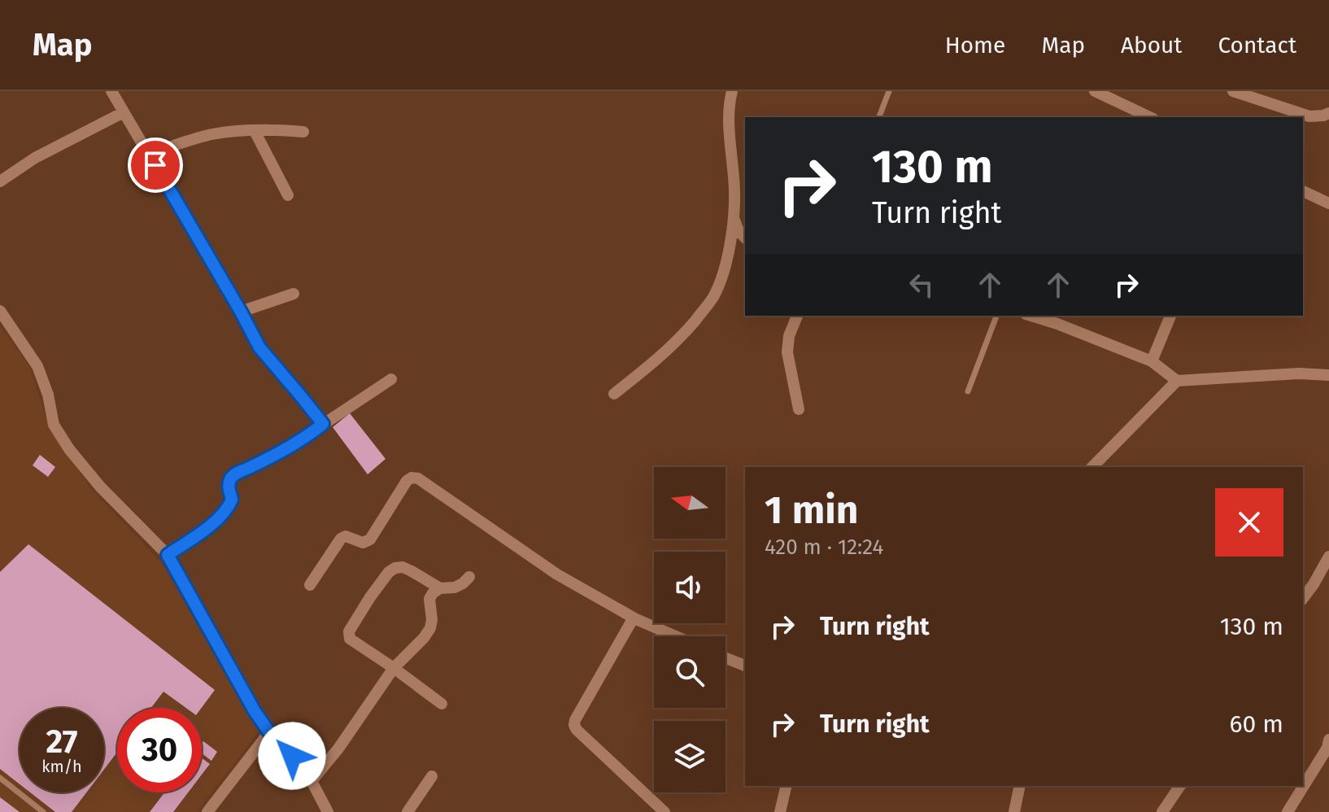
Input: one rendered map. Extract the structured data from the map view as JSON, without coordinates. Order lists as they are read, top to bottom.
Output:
{
  "north": "left",
  "page": {
    "header": "Map",
    "nav": [
      "Home",
      "Map",
      "About",
      "Contact"
    ],
    "turn": ["130 m", "Turn right"],
    "heading": ["1 min", "420 m · 12:24"],
    "list": [
      {
        "name": "Turn right",
        "value": "130 m"
      },
      {
        "name": "Turn right",
        "value": "60 m"
      }
    ],
    "speed": "27 km/h",
    "limit": "30"
  }
}
